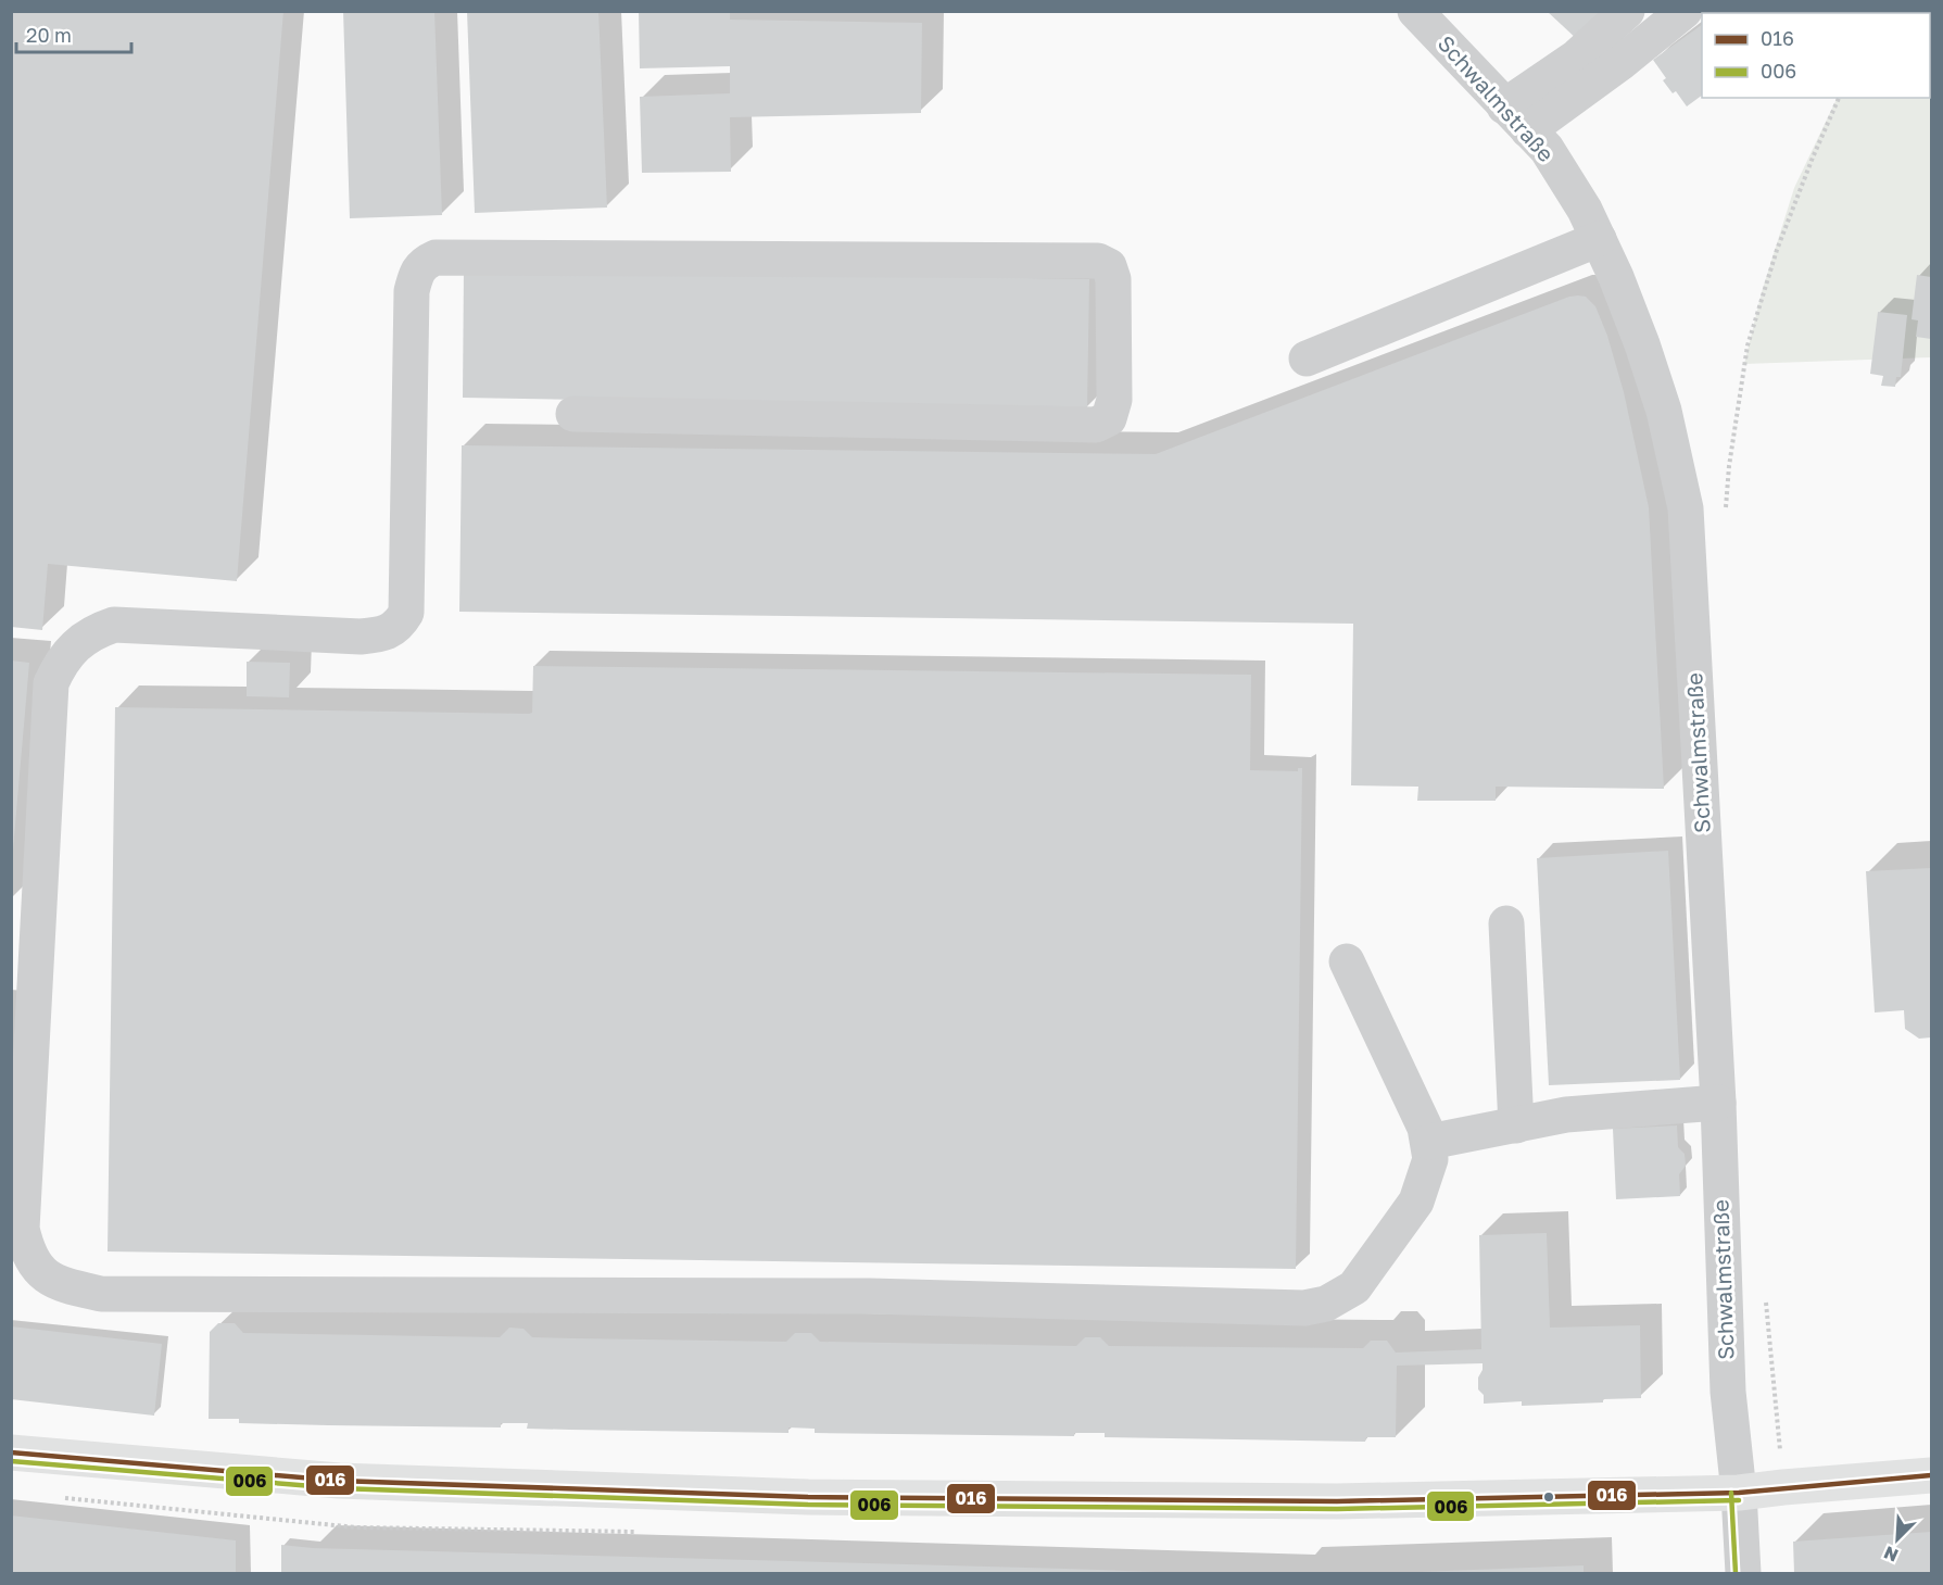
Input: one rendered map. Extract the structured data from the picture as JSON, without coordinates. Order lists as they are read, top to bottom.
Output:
{
  "streets": {
    "street": ["Schwalmstraße"]
  },
  "lines": ["transit line 016", "transit line 006"],
  "legend": ["016", "006"],
  "scale_bar": "20 m",
  "north": "bottom left"
}
